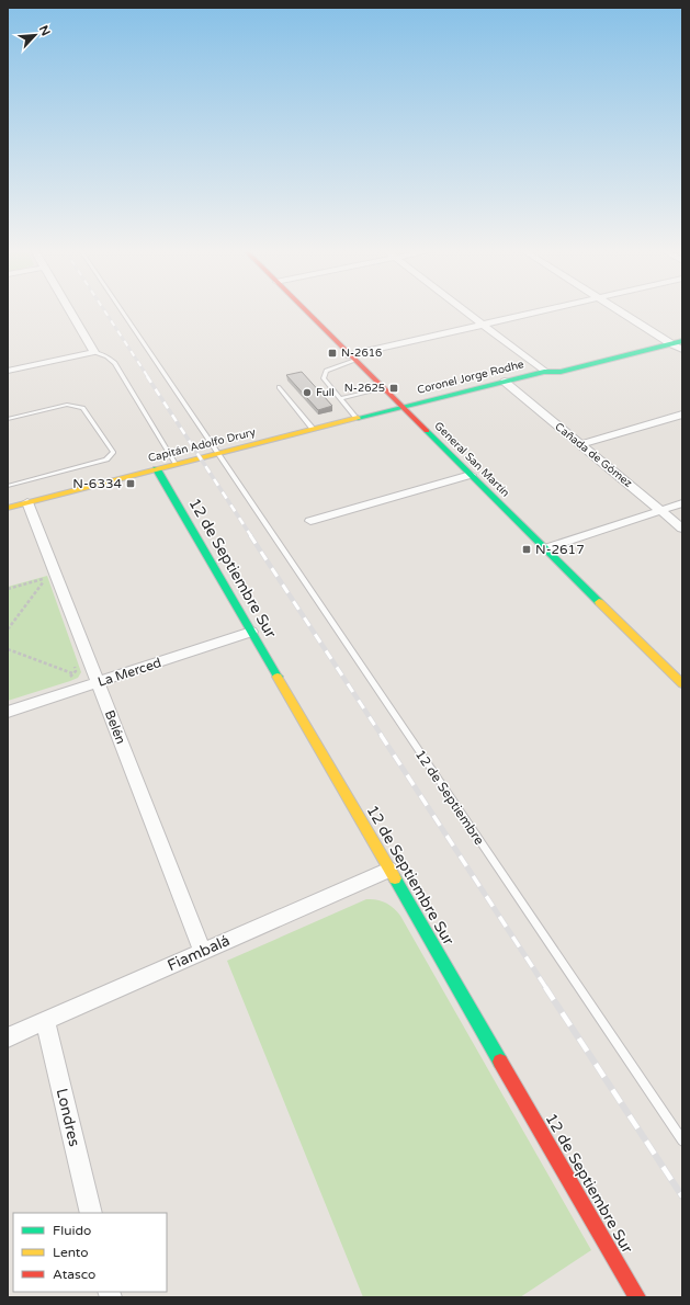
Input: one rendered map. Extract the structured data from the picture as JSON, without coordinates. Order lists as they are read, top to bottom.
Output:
{
  "streets": {
    "main road": [
      "Coronel Jorge Rodhe",
      "Capitán Adolfo Drury",
      "General San Martín",
      "12 de Septiembre Sur"
    ],
    "street": [
      "Cañada de Gómez",
      "La Merced",
      "Belén",
      "Fiambalá",
      "Londres"
    ],
    "lane": ["12 de Septiembre"]
  },
  "crossings": [
    ["Coronel Jorge Rodhe", "Capitán Adolfo Drury"],
    ["Coronel Jorge Rodhe", "Cañada de Gómez"],
    ["Coronel Jorge Rodhe", "General San Martín"],
    ["Capitán Adolfo Drury", "General San Martín"],
    ["Capitán Adolfo Drury", "12 de Septiembre Sur"],
    ["Capitán Adolfo Drury", "Belén"],
    ["Capitán Adolfo Drury", "12 de Septiembre"],
    ["12 de Septiembre Sur", "La Merced"],
    ["12 de Septiembre Sur", "Fiambalá"],
    ["La Merced", "Belén"],
    ["Belén", "Fiambalá"],
    ["Fiambalá", "Londres"]
  ],
  "places": {
    "transit": [
      "N-2616",
      "N-2625",
      "N-6334",
      "N-2617"
    ],
    "other": ["Full"]
  },
  "legend": ["Fluido", "Lento", "Atasco"],
  "north": "top right"
}
